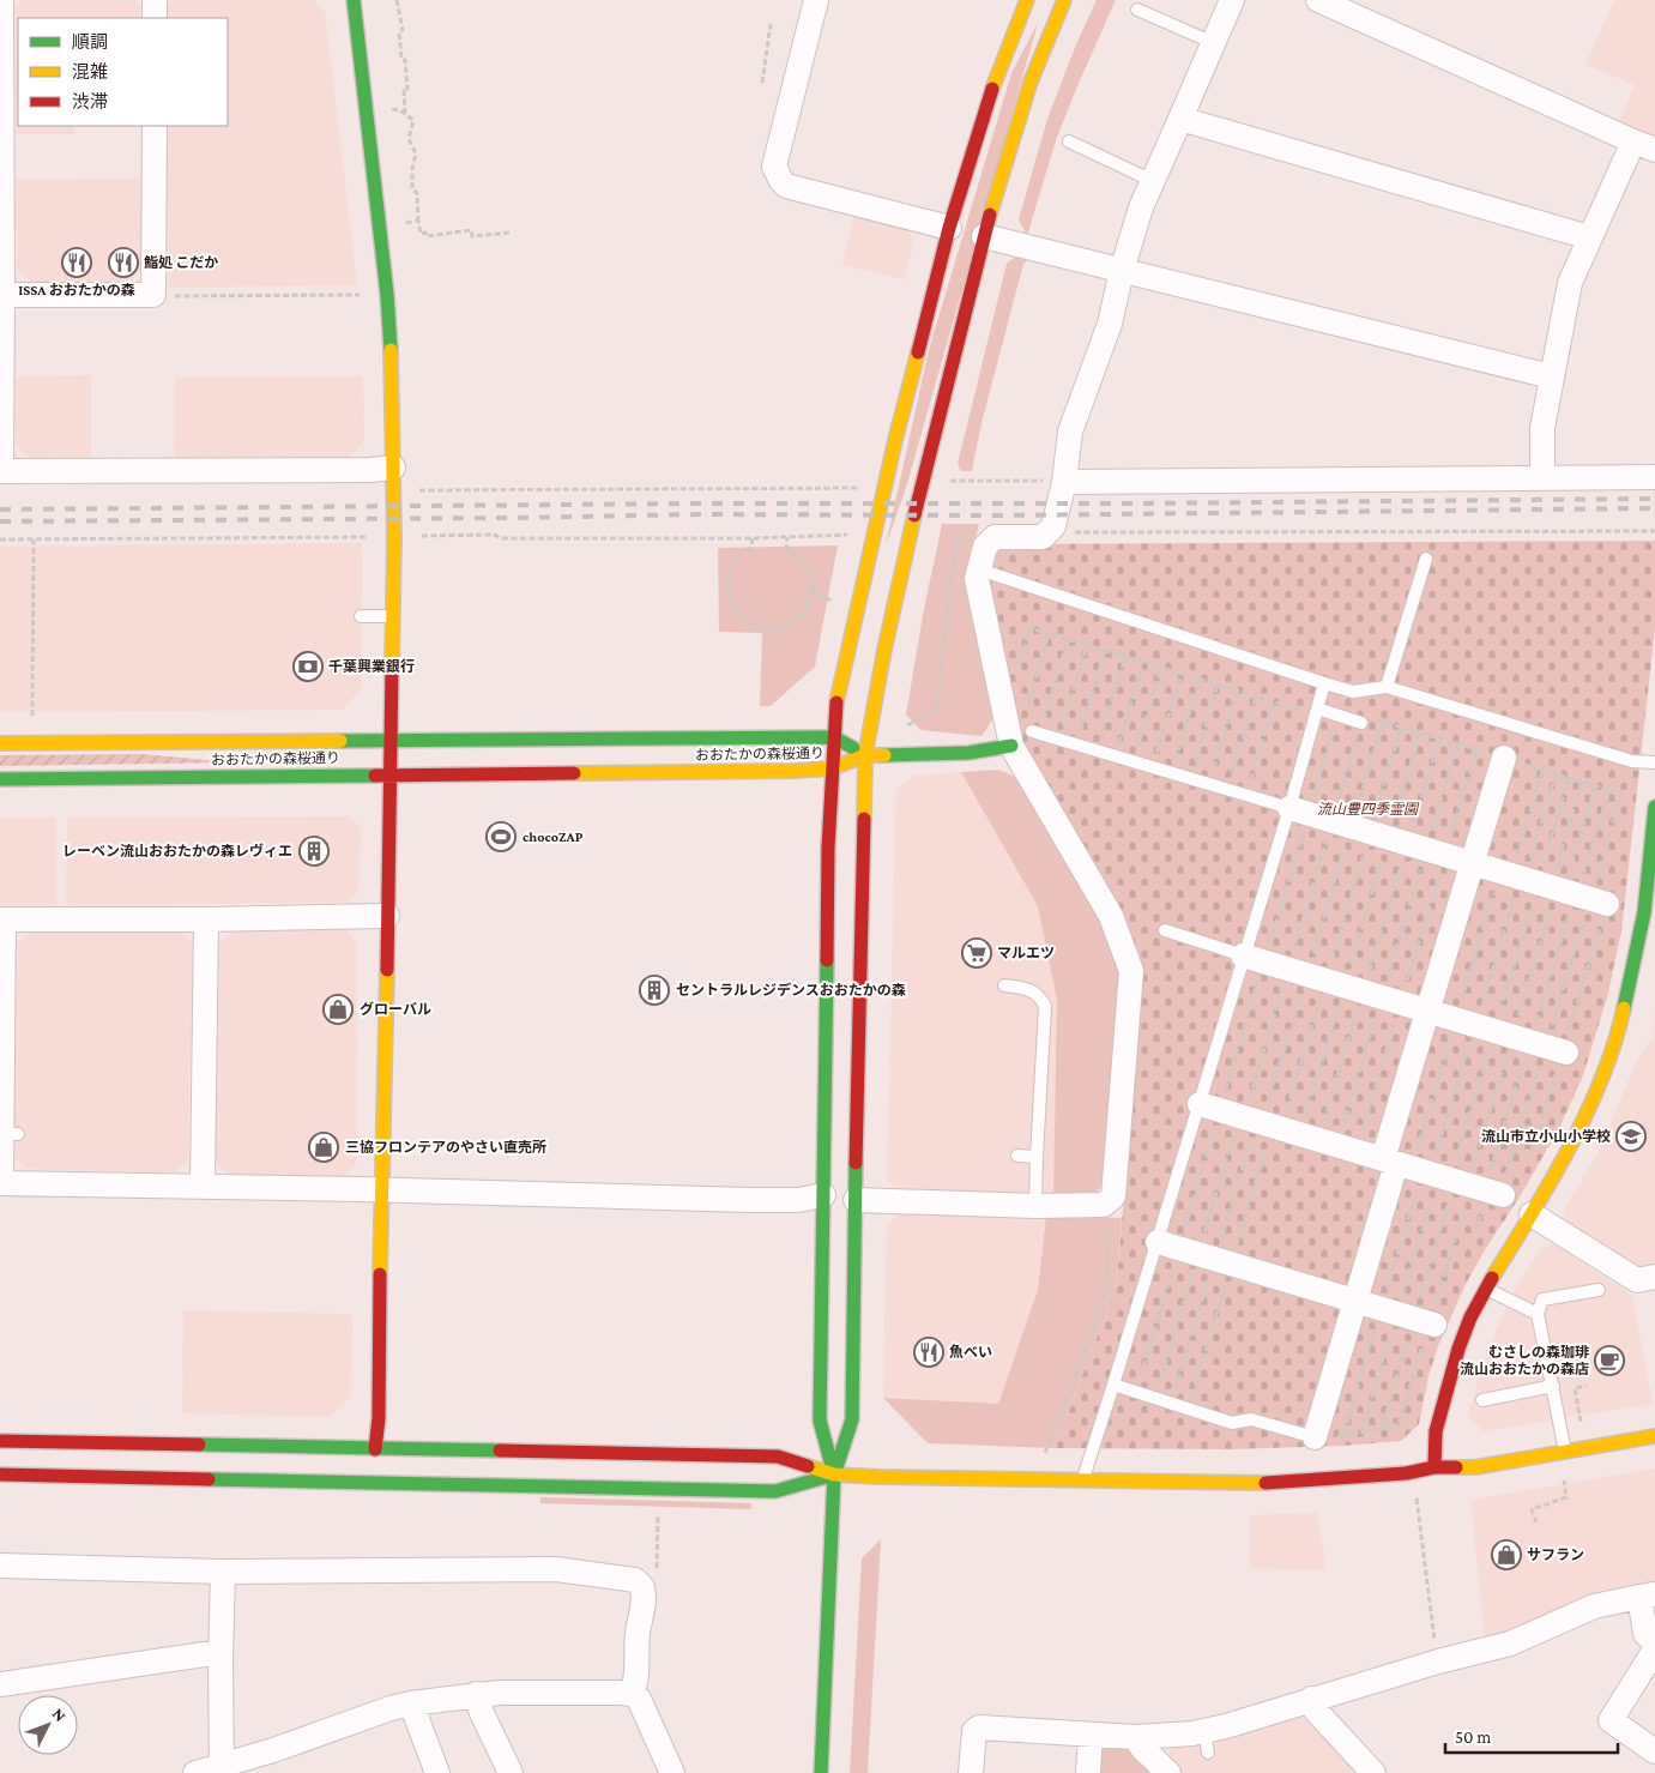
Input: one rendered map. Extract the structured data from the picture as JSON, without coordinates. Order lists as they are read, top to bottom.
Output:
{
  "streets": {
    "street": ["おおたかの森桜通り"]
  },
  "parks": ["流山豊四季霊園"],
  "places": {
    "restaurant": ["ISSA おおたかの森", "鮨処 こだか", "魚べい"],
    "bank": ["千葉興業銀行"],
    "sports": ["chocoZAP"],
    "building": ["レーベン流山おおたかの森レヴィエ", "セントラルレジデンスおおたかの森"],
    "supermarket": ["マルエツ"],
    "shop": ["グローバル", "三協フロンテアのやさい直売所", "サフラン"],
    "school or university": ["流山市立小山小学校"],
    "cafe": ["むさしの森珈琲 流山おおたかの森店"]
  },
  "legend": ["順調", "混雑", "渋滞"],
  "scale_bar": "50 m",
  "north": "top right"
}
